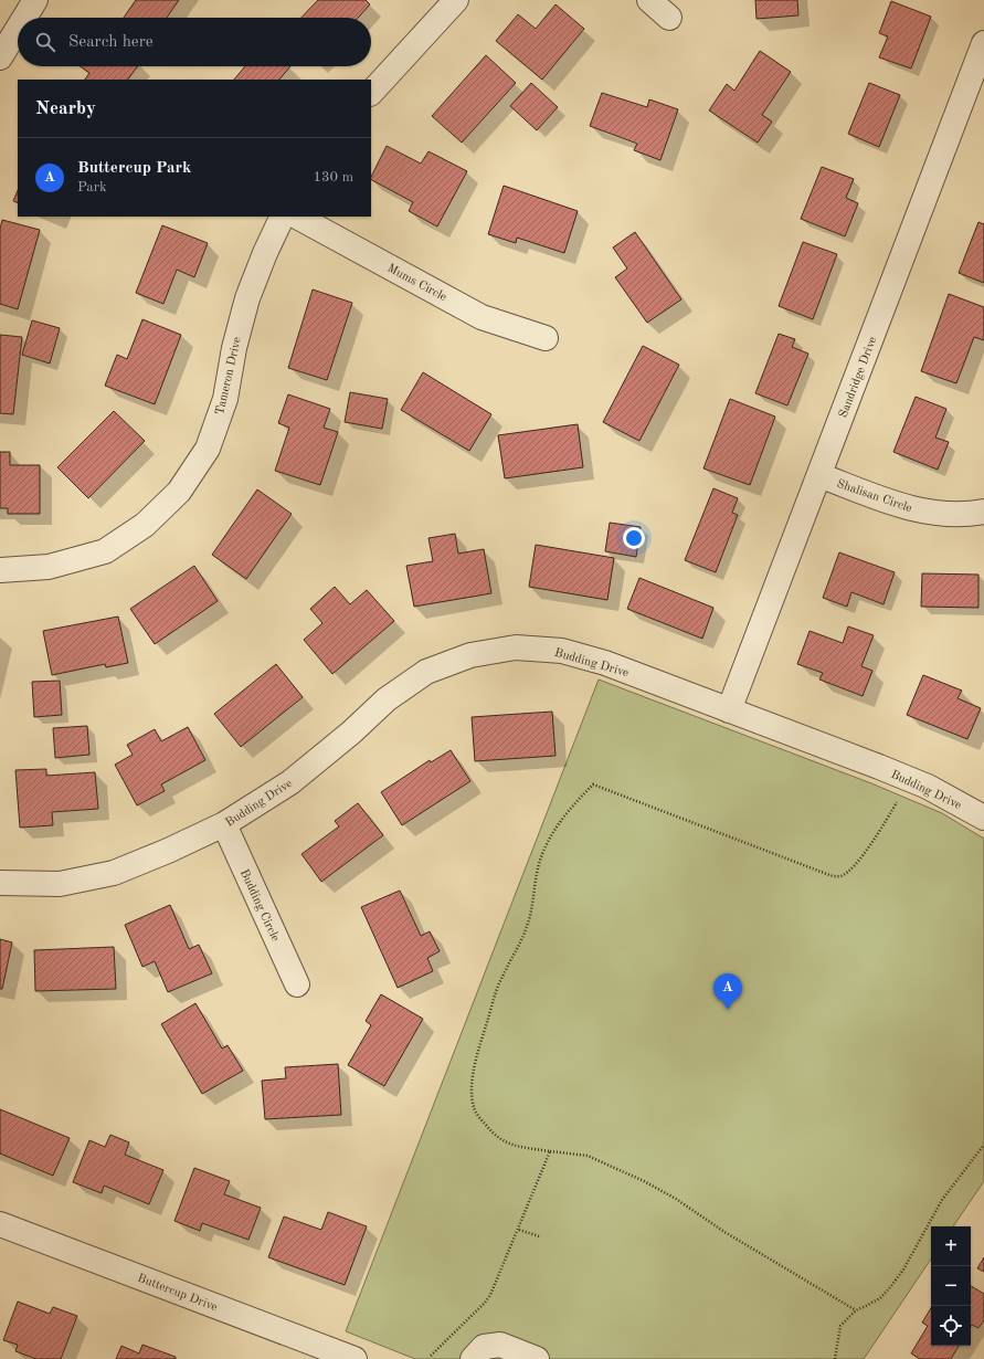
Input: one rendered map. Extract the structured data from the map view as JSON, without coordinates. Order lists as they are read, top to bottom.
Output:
{
  "streets": {
    "street": [
      "Mums Circle",
      "Tameron Drive",
      "Sandridge Drive",
      "Shalisan Circle",
      "Budding Drive",
      "Budding Circle",
      "Buttercup Drive"
    ]
  },
  "crossings": [
    ["Sandridge Drive", "Shalisan Circle"],
    ["Sandridge Drive", "Budding Drive"],
    ["Budding Drive", "Budding Circle"]
  ],
  "page": {
    "search": "Search here",
    "heading": "Nearby",
    "list": [
      {
        "mark": "A",
        "name": "Buttercup Park",
        "note": "Park",
        "value": "130 m"
      }
    ],
    "pins": "A",
    "map_buttons": ["+", "−"]
  }
}
